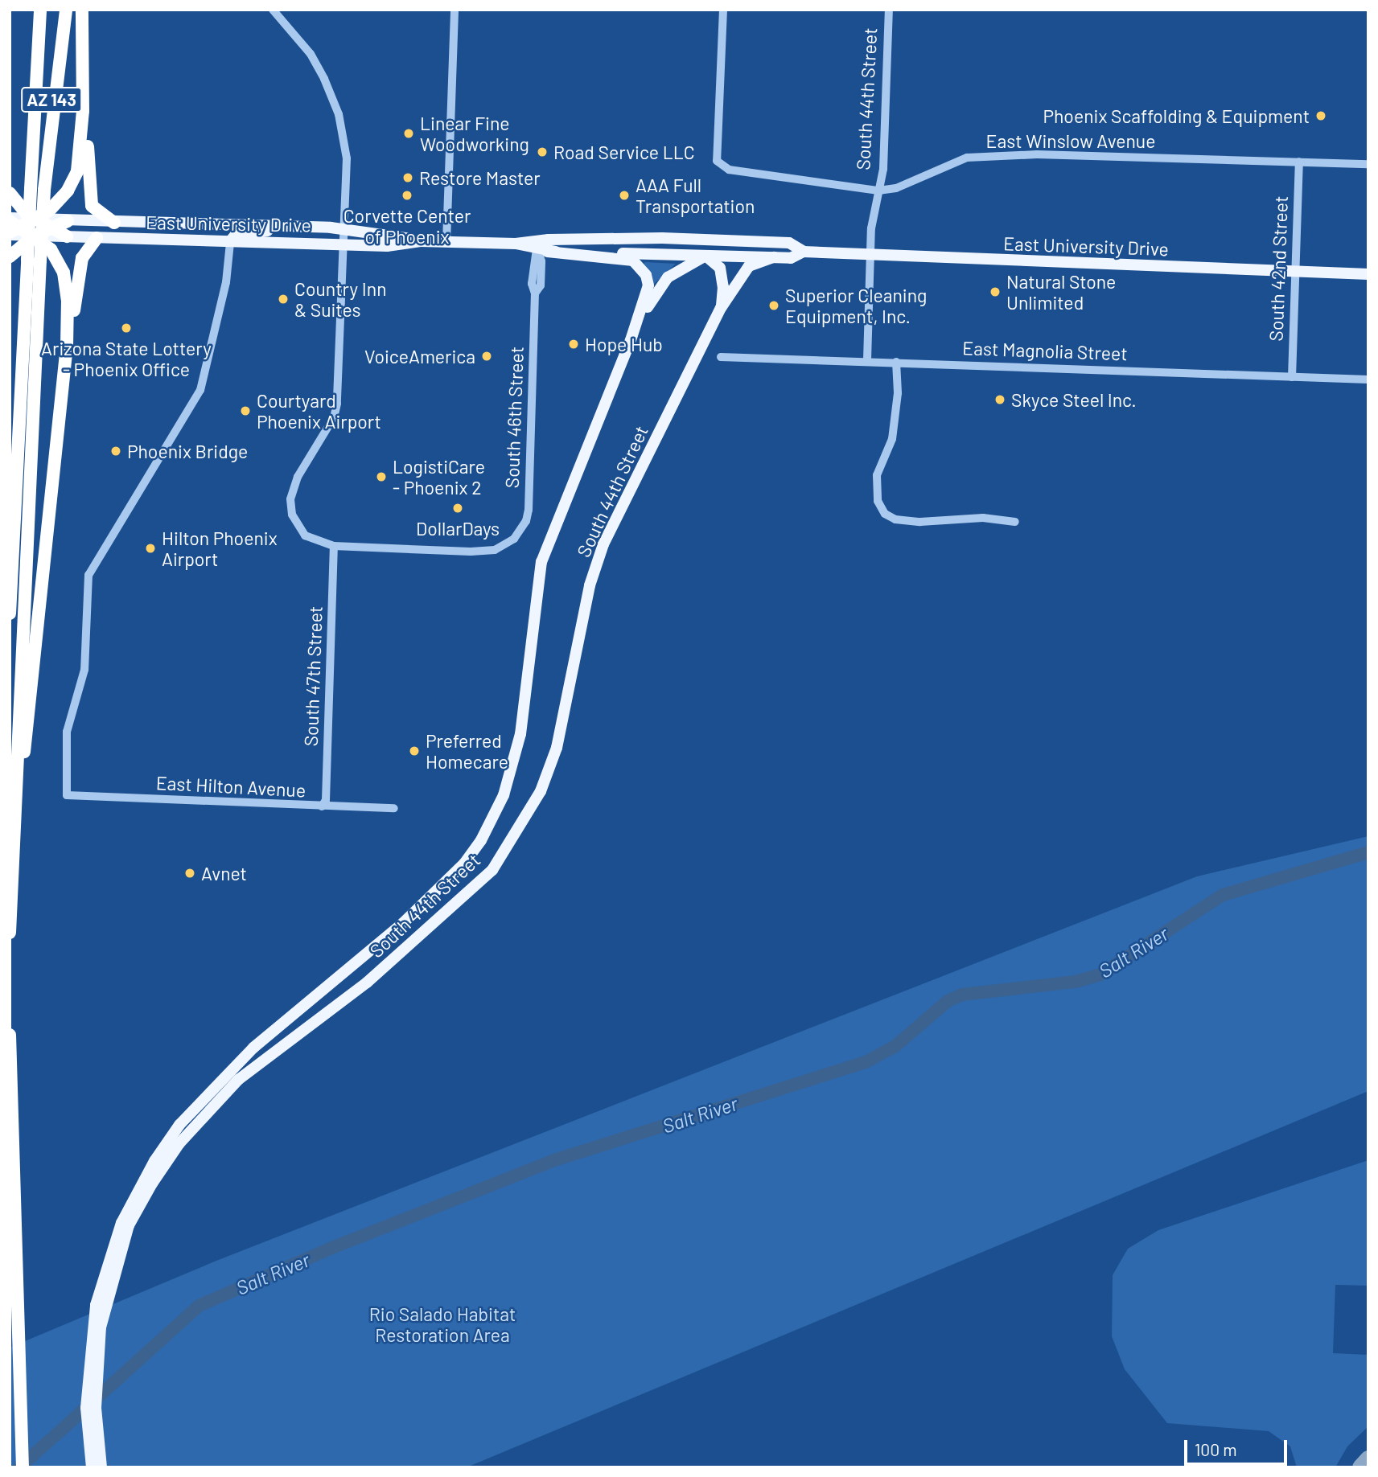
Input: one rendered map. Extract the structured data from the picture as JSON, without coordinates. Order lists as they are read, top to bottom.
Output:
{
  "streets": {
    "highway": ["AZ 143"],
    "main road": ["South 44th Street", "East University Drive"],
    "street": [
      "East Winslow Avenue",
      "South 42nd Street",
      "East Magnolia Street",
      "South 46th Street",
      "South 47th Street",
      "East Hilton Avenue"
    ]
  },
  "crossings": [
    ["South 44th Street", "East Winslow Avenue"],
    ["South 44th Street", "East University Drive"],
    ["South 44th Street", "East Magnolia Street"],
    ["East Winslow Avenue", "South 42nd Street"],
    ["East University Drive", "South 42nd Street"],
    ["East University Drive", "South 46th Street"],
    ["East University Drive", "East Hilton Avenue"],
    ["South 42nd Street", "East Magnolia Street"],
    ["South 46th Street", "South 47th Street"],
    ["South 47th Street", "East Hilton Avenue"]
  ],
  "water": ["Salt River"],
  "parks": ["Rio Salado Habitat Restoration Area"],
  "places": [
    "Phoenix Scaffolding & Equipment",
    "Linear Fine Woodworking",
    "Road Service LLC",
    "Restore Master",
    "Corvette Center of Phoenix",
    "AAA Full Transportation",
    "Natural Stone Unlimited",
    "Country Inn & Suites",
    "Superior Cleaning Equipment, Inc.",
    "Arizona State Lottery - Phoenix Office",
    "Hope Hub",
    "VoiceAmerica",
    "Skyce Steel Inc.",
    "Courtyard Phoenix Airport",
    "Phoenix Bridge",
    "LogistiCare - Phoenix 2",
    "DollarDays",
    "Hilton Phoenix Airport",
    "Preferred Homecare",
    "Avnet"
  ],
  "scale_bar": "100 m"
}
